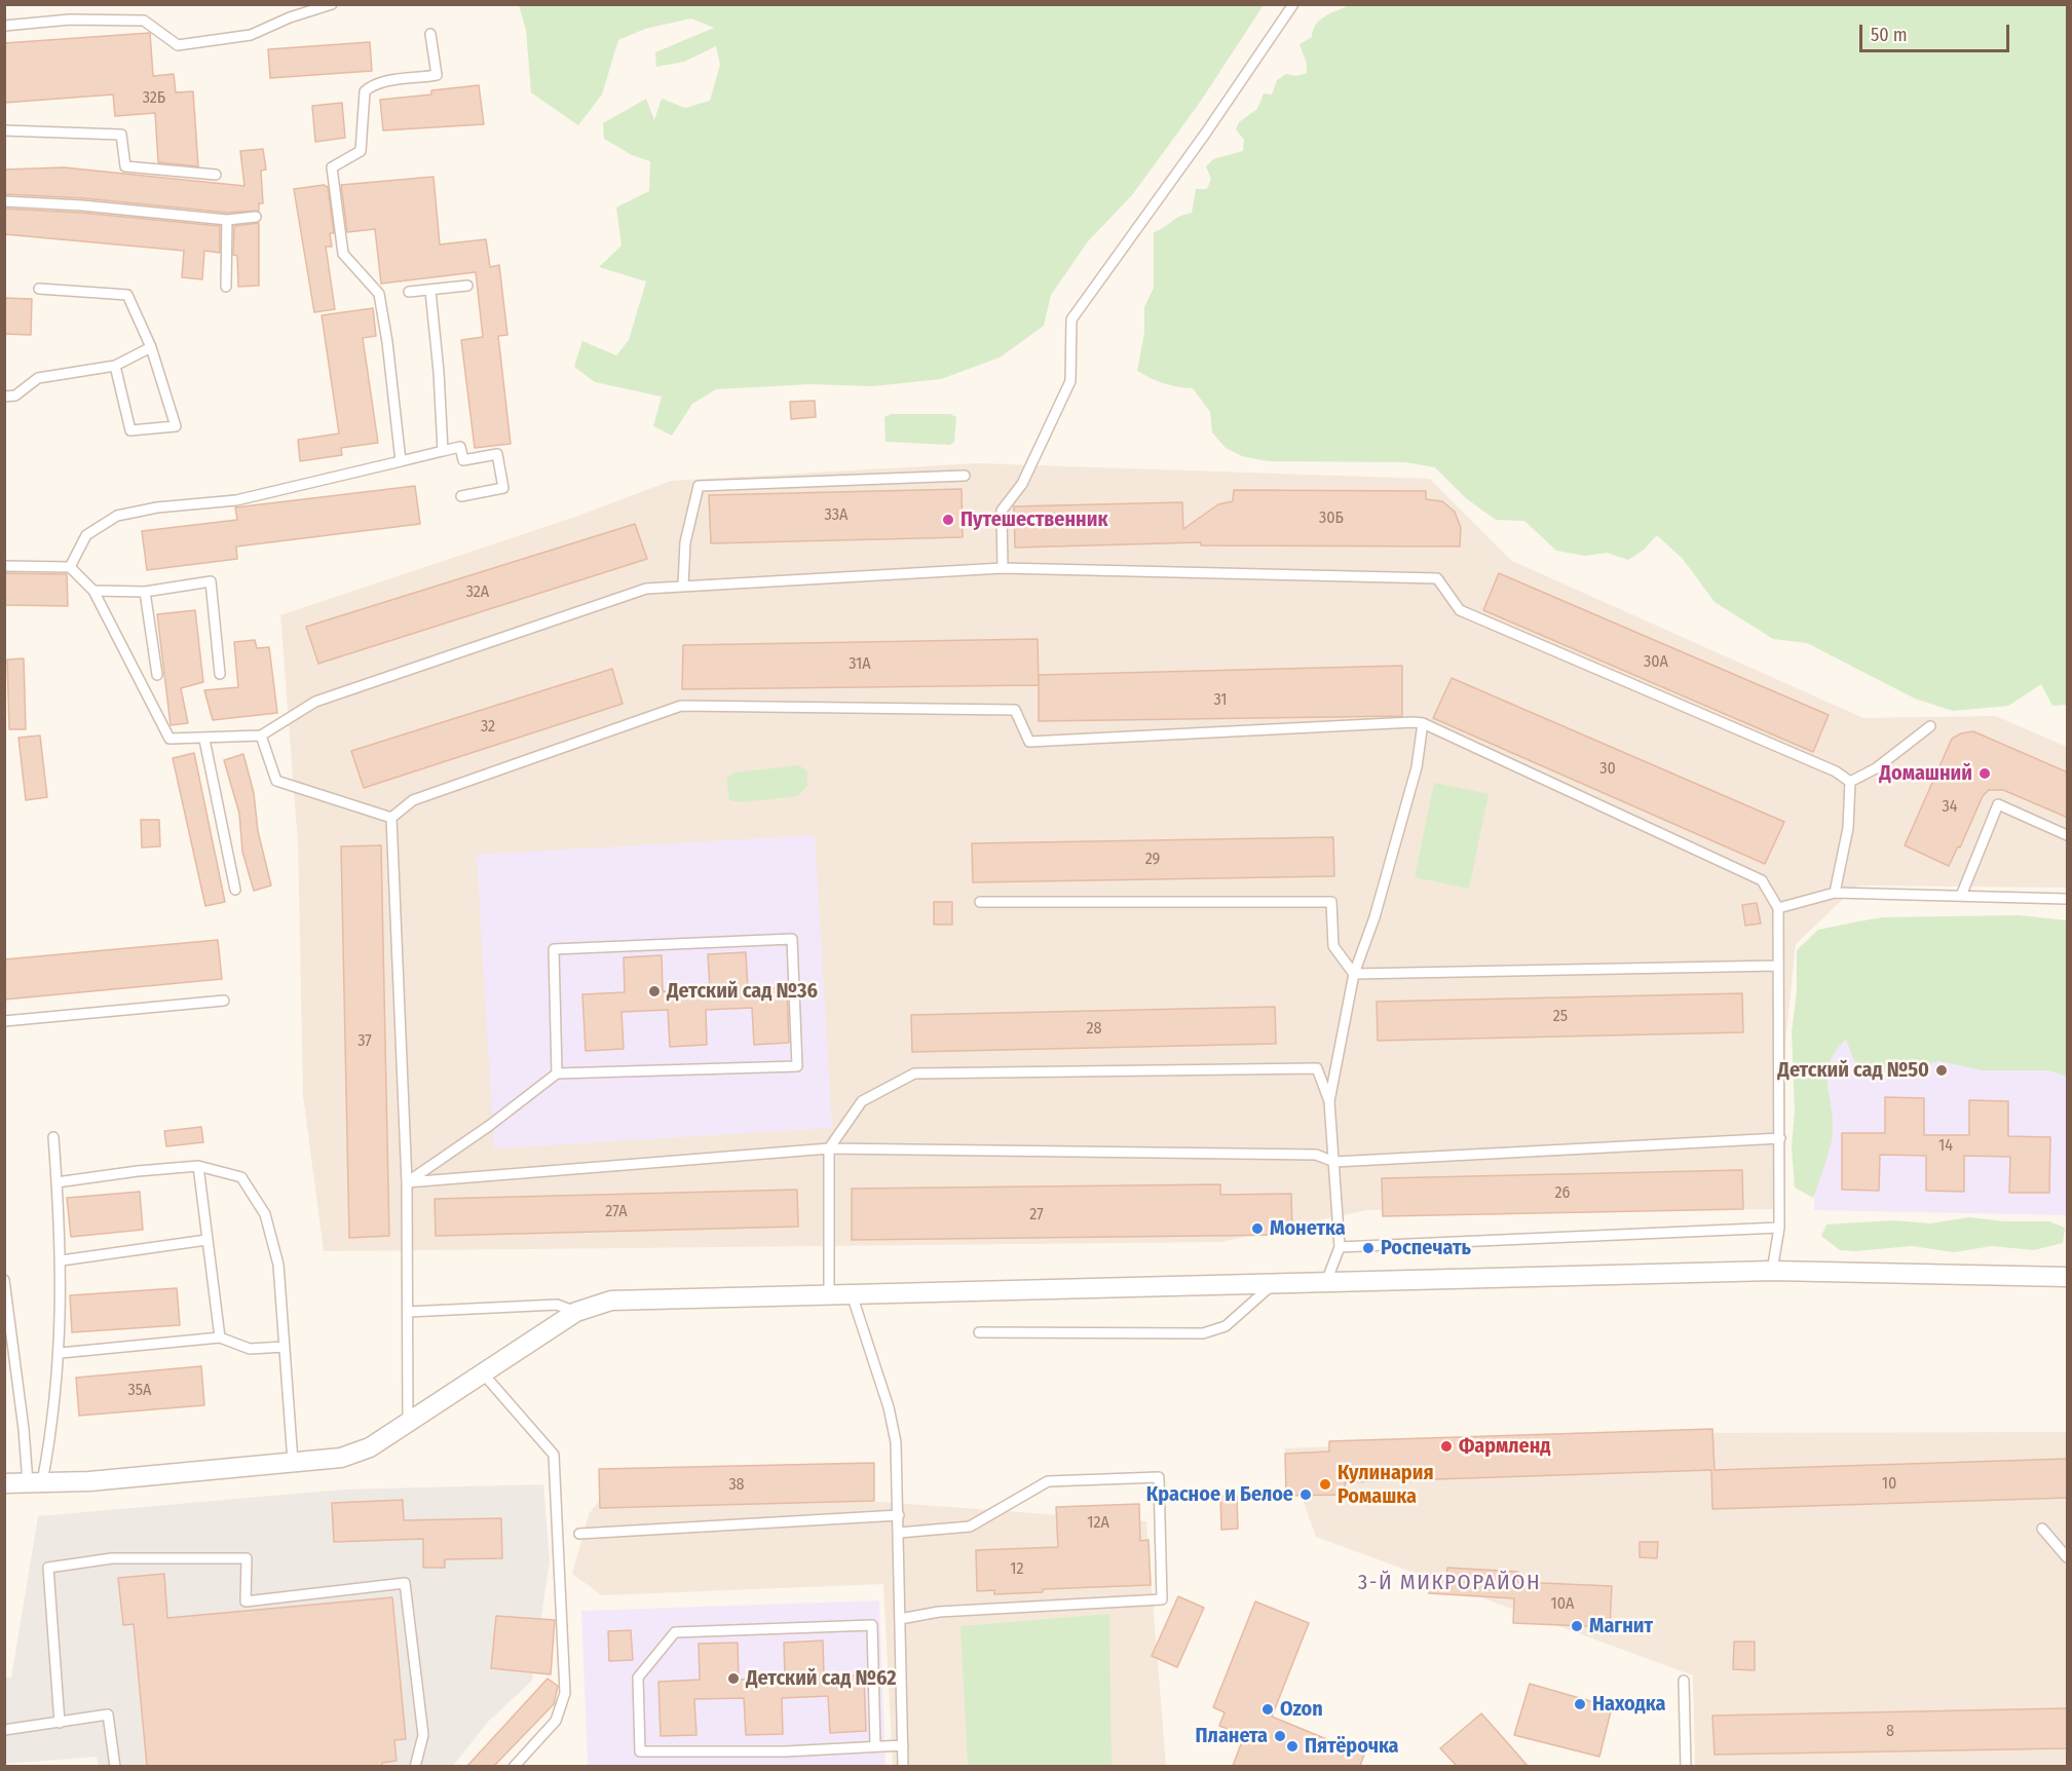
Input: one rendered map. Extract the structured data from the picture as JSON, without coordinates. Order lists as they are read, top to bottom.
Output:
{
  "districts": ["3-Й МИКРОРАЙОН"],
  "places": [
    "Путешественник",
    "Домашний",
    "Детский сад №36",
    "Детский сад №50",
    "Монетка",
    "Роспечать",
    "Фармленд",
    "Кулинария Ромашка",
    "Красное и Белое",
    "Магнит",
    "Детский сад №62",
    "Находка",
    "Ozon",
    "Планета",
    "Пятёрочка"
  ],
  "house_numbers": [
    "32Б",
    "33А",
    "30Б",
    "32А",
    "30А",
    "31А",
    "31",
    "32",
    "30",
    "34",
    "29",
    "25",
    "28",
    "37",
    "14",
    "26",
    "27А",
    "27",
    "35А",
    "10",
    "38",
    "12А",
    "12",
    "10А",
    "8"
  ],
  "scale_bar": "50 m"
}
